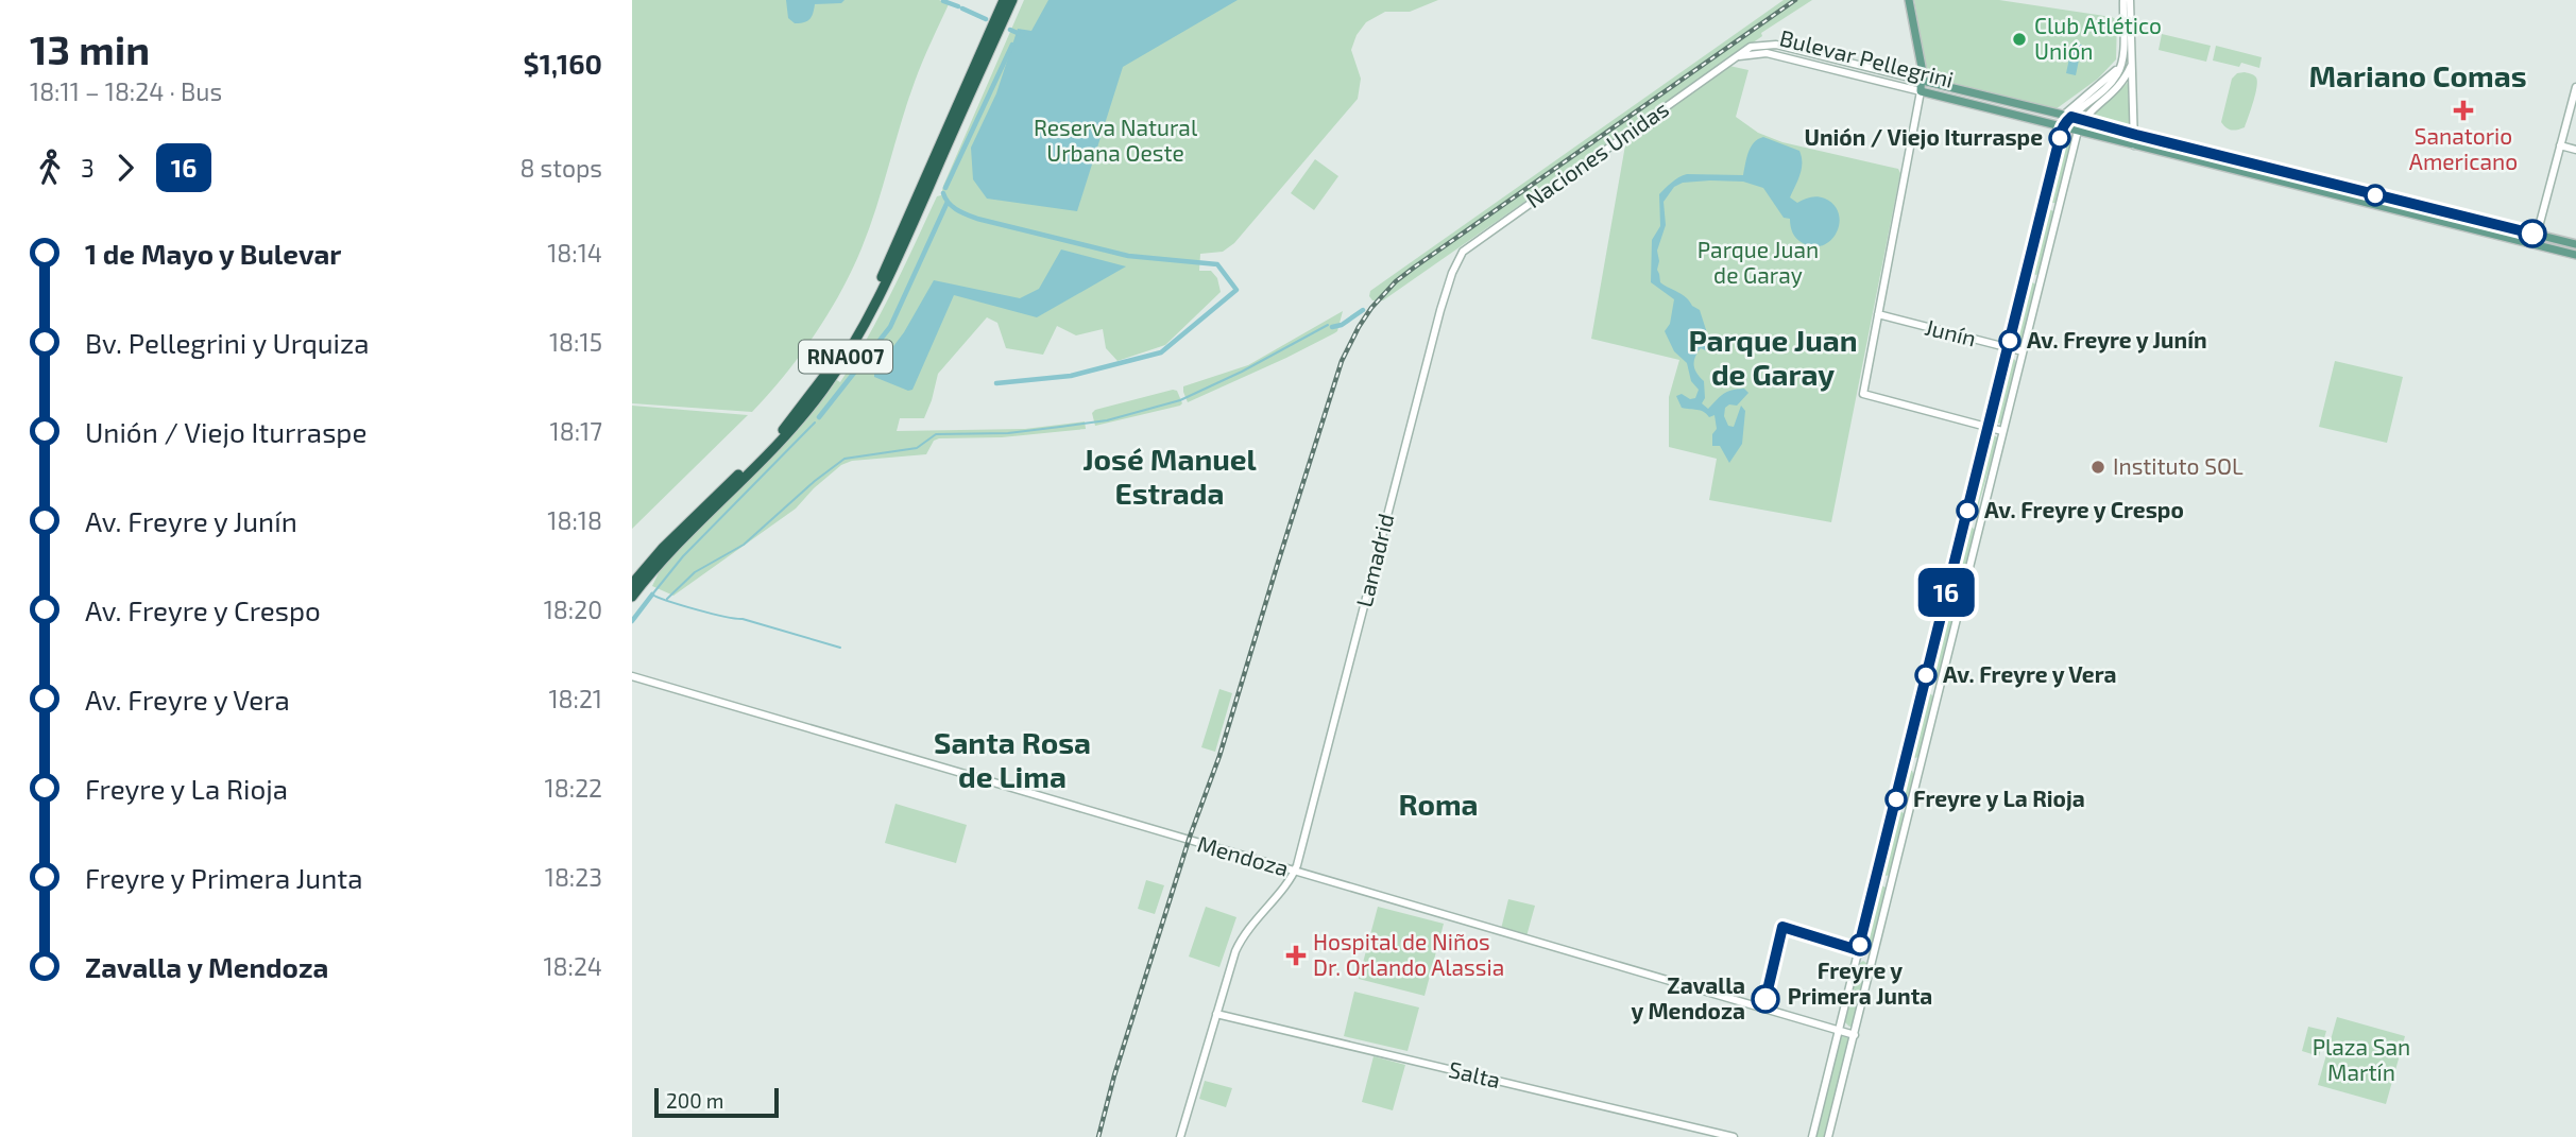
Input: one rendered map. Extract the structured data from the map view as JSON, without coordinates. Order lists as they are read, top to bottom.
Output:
{
  "streets": {
    "highway": ["RNA007"],
    "main road": ["Bulevar Pellegrini"],
    "street": [
      "Naciones Unidas",
      "Junín",
      "Lamadrid",
      "Mendoza",
      "Salta"
    ]
  },
  "crossings": [
    ["Bulevar Pellegrini", "Naciones Unidas"],
    ["Naciones Unidas", "Lamadrid"],
    ["Lamadrid", "Mendoza"]
  ],
  "districts": [
    "Mariano Comas",
    "Parque Juan de Garay",
    "José Manuel Estrada",
    "Santa Rosa de Lima",
    "Roma"
  ],
  "parks": ["Reserva Natural Urbana Oeste", "Parque Juan de Garay", "Plaza San Martín"],
  "places": {
    "other": [
      "Club Atlético Unión",
      "Unión / Viejo Iturraspe",
      "Av. Freyre y Junín",
      "Instituto SOL",
      "Av. Freyre y Crespo",
      "Av. Freyre y Vera",
      "Freyre y La Rioja",
      "Freyre y Primera Junta",
      "Zavalla y Mendoza"
    ],
    "health": ["Sanatorio Americano", "Hospital de Niños Dr. Orlando Alassia"]
  },
  "lines": ["bus line 16"],
  "scale_bar": "200 m",
  "page": {
    "heading": ["13 min", "18:11 – 18:24 · Bus", "$1,160"],
    "on_map": "16",
    "legs": ["3", "16", "8 stops"],
    "list": [
      {
        "name": "1 de Mayo y Bulevar",
        "value": "18:14"
      },
      {
        "name": "Bv. Pellegrini y Urquiza",
        "value": "18:15"
      },
      {
        "name": "Unión / Viejo Iturraspe",
        "value": "18:17"
      },
      {
        "name": "Av. Freyre y Junín",
        "value": "18:18"
      },
      {
        "name": "Av. Freyre y Crespo",
        "value": "18:20"
      },
      {
        "name": "Av. Freyre y Vera",
        "value": "18:21"
      },
      {
        "name": "Freyre y La Rioja",
        "value": "18:22"
      },
      {
        "name": "Freyre y Primera Junta",
        "value": "18:23"
      },
      {
        "name": "Zavalla y Mendoza",
        "value": "18:24"
      }
    ],
    "scale": "200 m"
  }
}
